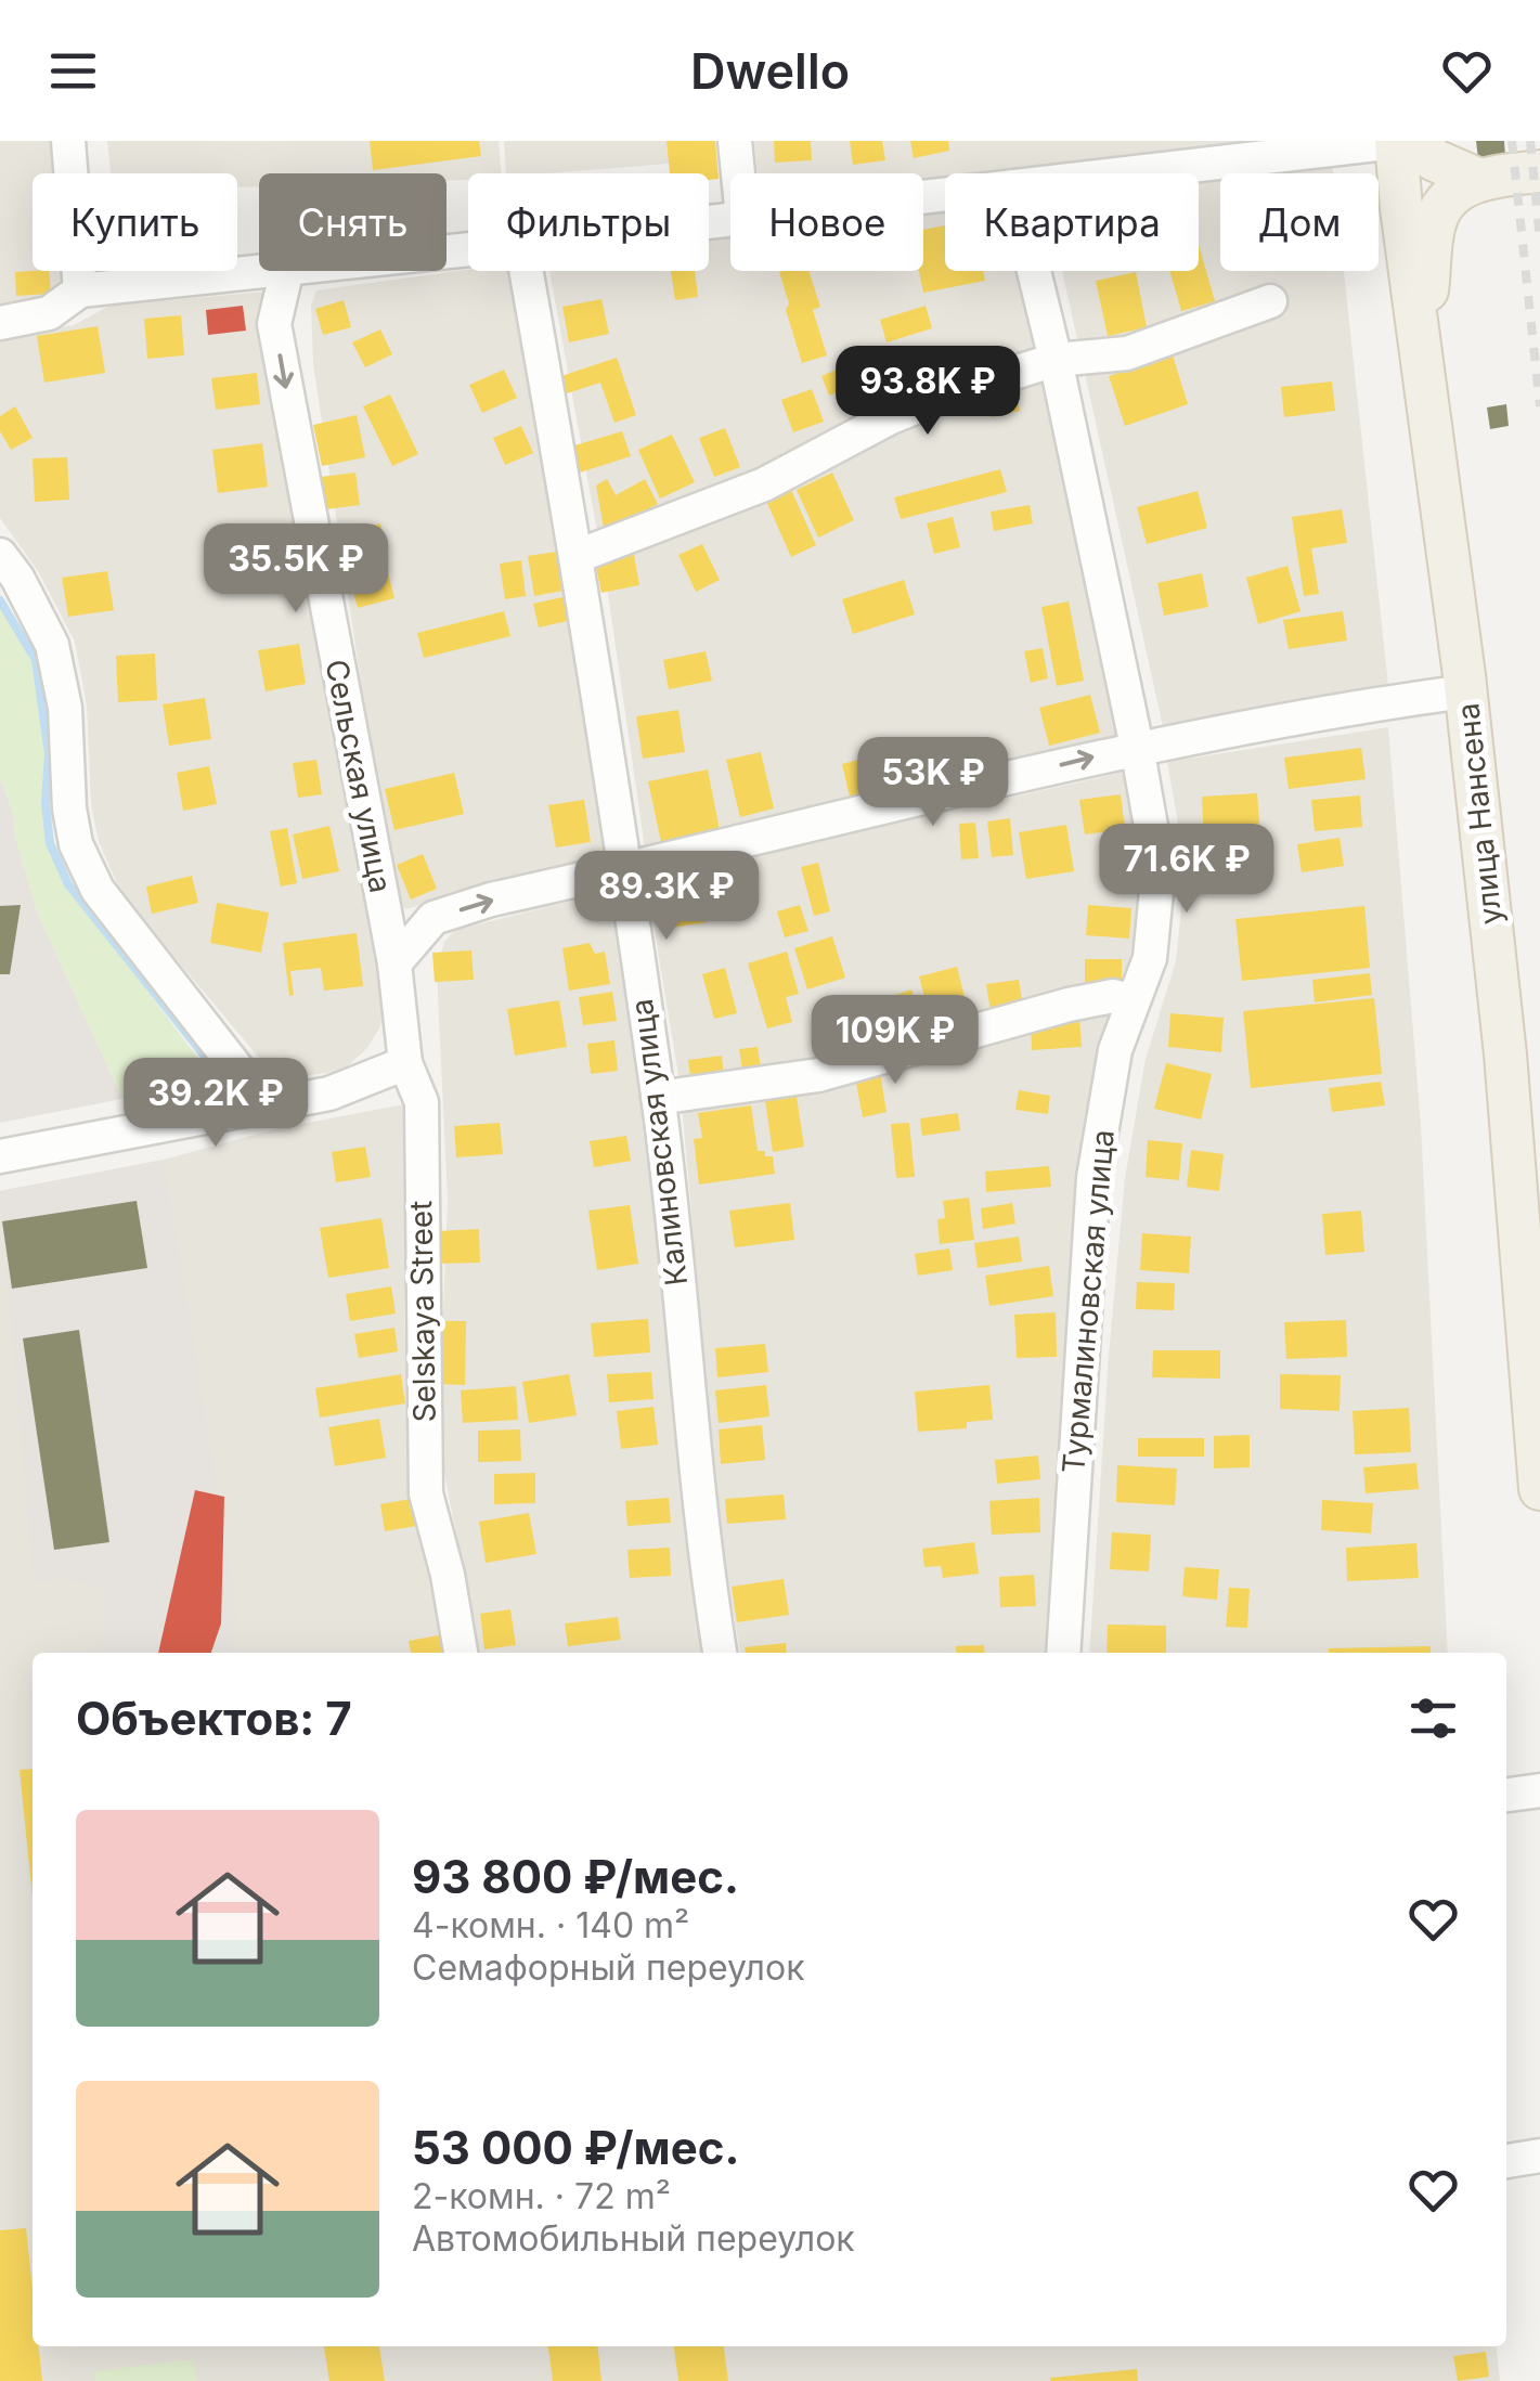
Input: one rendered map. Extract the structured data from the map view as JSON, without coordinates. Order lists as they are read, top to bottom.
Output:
{
  "streets": {
    "main road": ["улица Нансена"],
    "street": [
      "Сельская улица",
      "Калиновская улица",
      "Турмалиновская улица",
      "Selskaya Street"
    ]
  },
  "crossings": [
    ["Сельская улица", "Selskaya Street"]
  ],
  "page": {
    "header": "Dwello",
    "chip": [
      "Купить",
      "Снять",
      "Фильтры",
      "Новое",
      "Квартира",
      "Дом"
    ],
    "price": [
      "93.8K ₽",
      "35.5K ₽",
      "53K ₽",
      "71.6K ₽",
      "89.3K ₽",
      "109K ₽",
      "39.2K ₽"
    ],
    "heading": "Объектов: 7",
    "list": [
      {
        "name": "93 800 ₽/мес.",
        "note": "4-комн. · 140 m² · Семафорный переулок"
      },
      {
        "name": "53 000 ₽/мес.",
        "note": "2-комн. · 72 m² · Автомобильный переулок"
      }
    ]
  }
}
